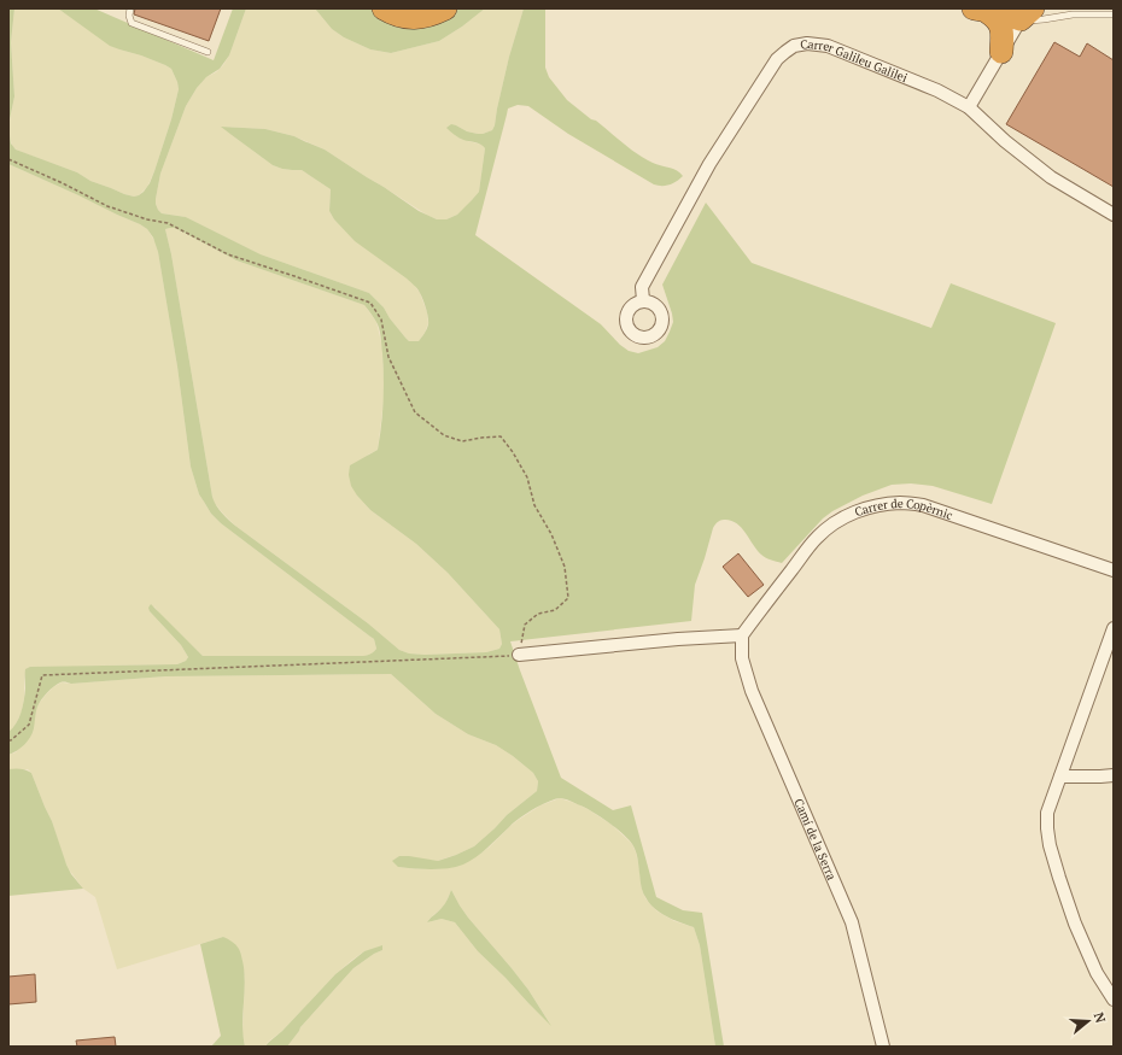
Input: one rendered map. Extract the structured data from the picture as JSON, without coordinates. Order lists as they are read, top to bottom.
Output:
{
  "streets": {
    "street": ["Carrer Galileu Galilei", "Carrer de Copèrnic", "Camí de la Serra"]
  },
  "crossings": [
    ["Carrer de Copèrnic", "Camí de la Serra"]
  ],
  "north": "right"
}
